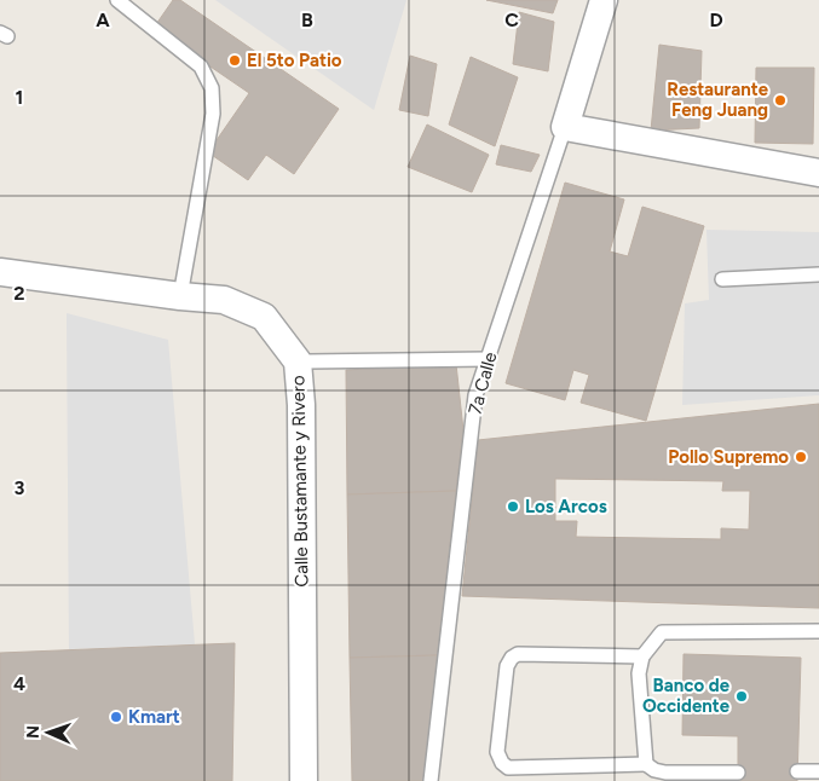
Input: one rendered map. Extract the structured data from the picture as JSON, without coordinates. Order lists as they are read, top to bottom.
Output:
{
  "streets": {
    "street": ["7a Calle", "Calle Bustamante y Rivero"]
  },
  "places": [
    "El 5to Patio",
    "Restaurante Feng Juang",
    "Pollo Supremo",
    "Los Arcos",
    "Banco de Occidente",
    "Kmart"
  ],
  "north": "left",
  "grid": {
    "columns": [
      "A",
      "B",
      "C",
      "D"
    ],
    "rows": [
      "1",
      "2",
      "3",
      "4"
    ]
  }
}
